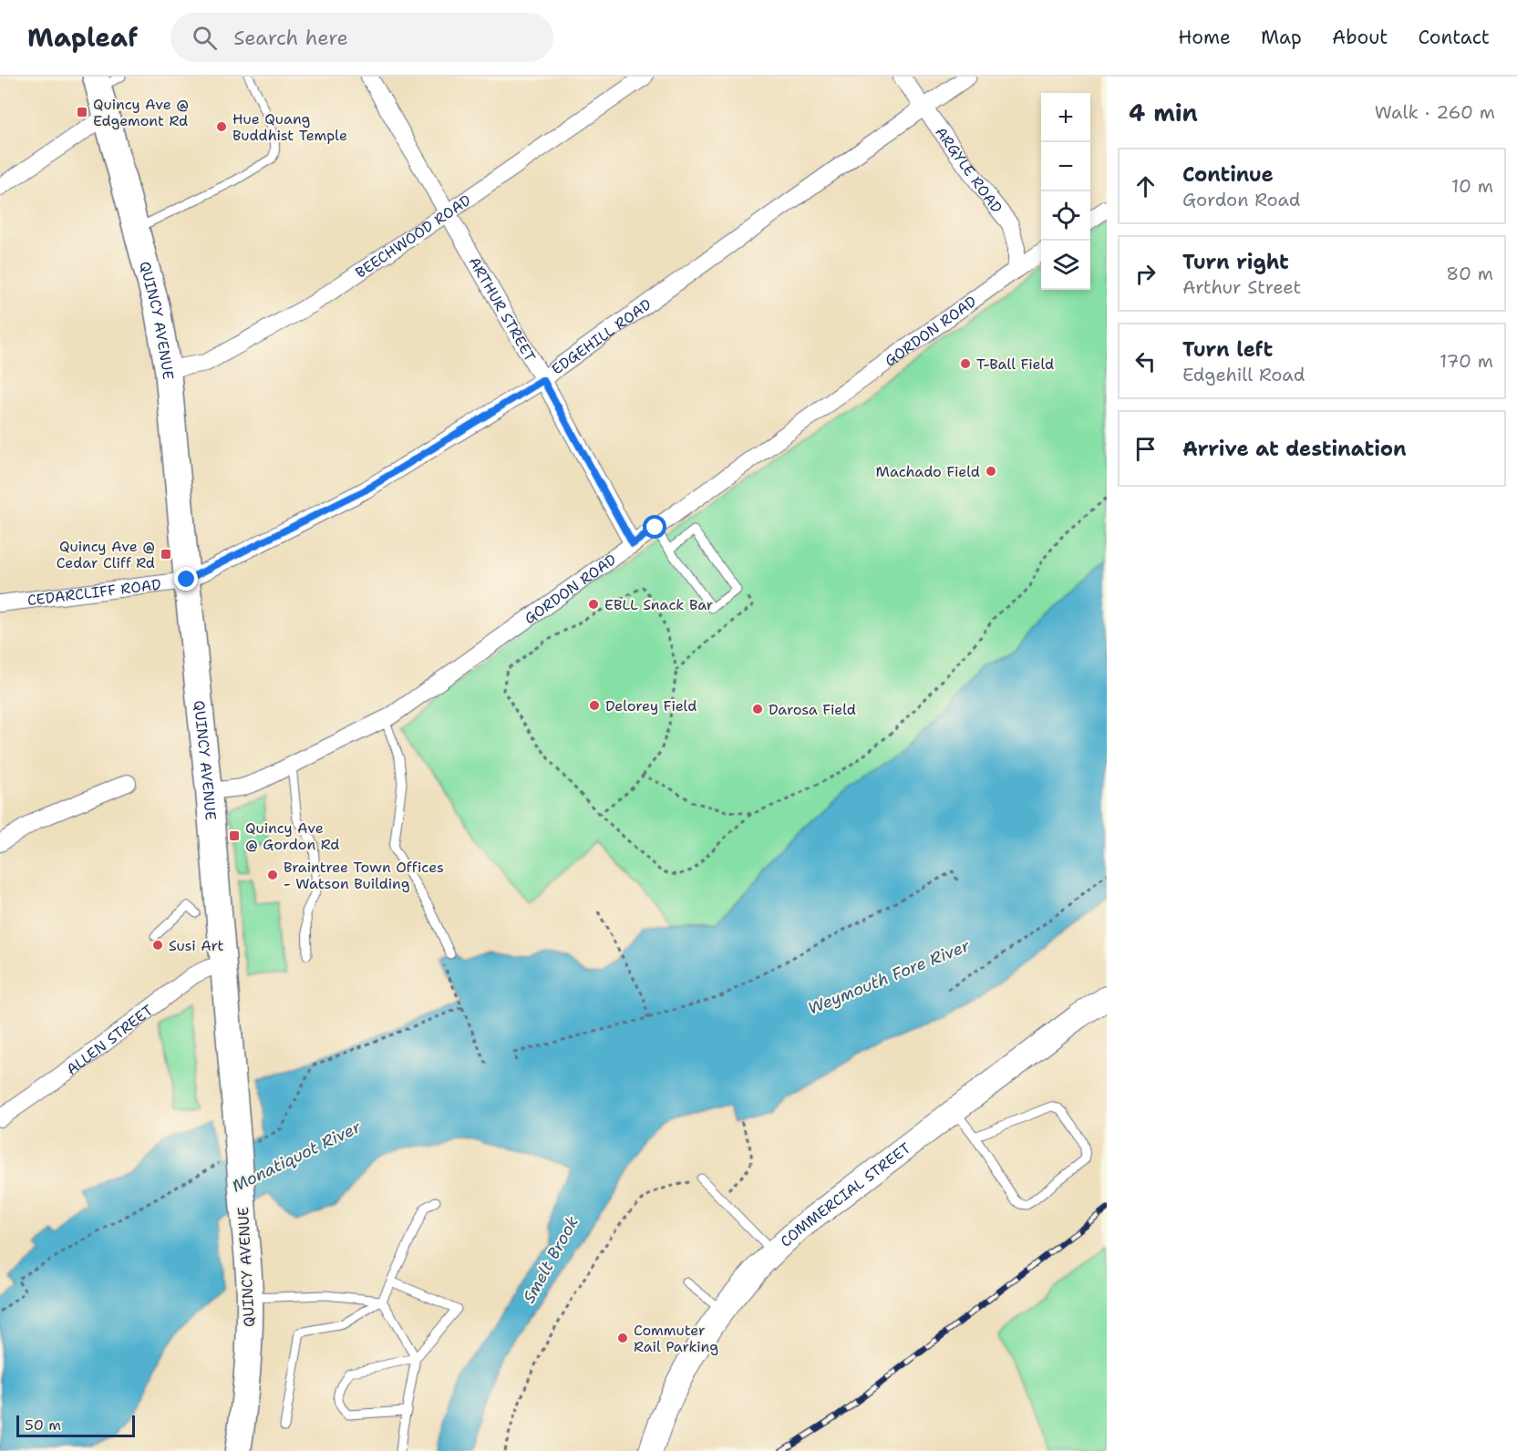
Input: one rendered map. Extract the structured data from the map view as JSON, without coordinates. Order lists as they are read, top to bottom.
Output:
{
  "streets": {
    "main road": ["QUINCY AVENUE", "COMMERCIAL STREET"],
    "street": [
      "ARGYLE ROAD",
      "BEECHWOOD ROAD",
      "ARTHUR STREET",
      "GORDON ROAD",
      "EDGEHILL ROAD",
      "CEDARCLIFF ROAD",
      "ALLEN STREET"
    ]
  },
  "crossings": [
    ["ARGYLE ROAD", "GORDON ROAD"],
    ["ARGYLE ROAD", "EDGEHILL ROAD"],
    ["BEECHWOOD ROAD", "ARTHUR STREET"],
    ["BEECHWOOD ROAD", "QUINCY AVENUE"],
    ["ARTHUR STREET", "GORDON ROAD"],
    ["ARTHUR STREET", "EDGEHILL ROAD"],
    ["QUINCY AVENUE", "GORDON ROAD"],
    ["QUINCY AVENUE", "EDGEHILL ROAD"],
    ["QUINCY AVENUE", "CEDARCLIFF ROAD"],
    ["QUINCY AVENUE", "ALLEN STREET"],
    ["EDGEHILL ROAD", "CEDARCLIFF ROAD"]
  ],
  "water": ["Weymouth Fore River", "Monatiquot River", "Smelt Brook"],
  "places": {
    "transit": ["Quincy Ave @ Edgemont Rd", "Quincy Ave @ Cedar Cliff Rd", "Quincy Ave @ Gordon Rd"],
    "other": [
      "Hue Quang Buddhist Temple",
      "T-Ball Field",
      "Machado Field",
      "EBLL Snack Bar",
      "Delorey Field",
      "Darosa Field",
      "Braintree Town Offices - Watson Building",
      "Susi Art",
      "Commuter Rail Parking"
    ]
  },
  "scale_bar": "50 m",
  "page": {
    "header": "Mapleaf",
    "search": "Search here",
    "nav": [
      "Home",
      "Map",
      "About",
      "Contact"
    ],
    "heading": ["4 min", "Walk · 260 m"],
    "map_buttons": ["+", "−"],
    "list": [
      ["Continue", "Gordon Road", "10 m"],
      ["Turn right", "Arthur Street", "80 m"],
      ["Turn left", "Edgehill Road", "170 m"],
      "Arrive at destination"
    ],
    "scale": "50 m"
  }
}
